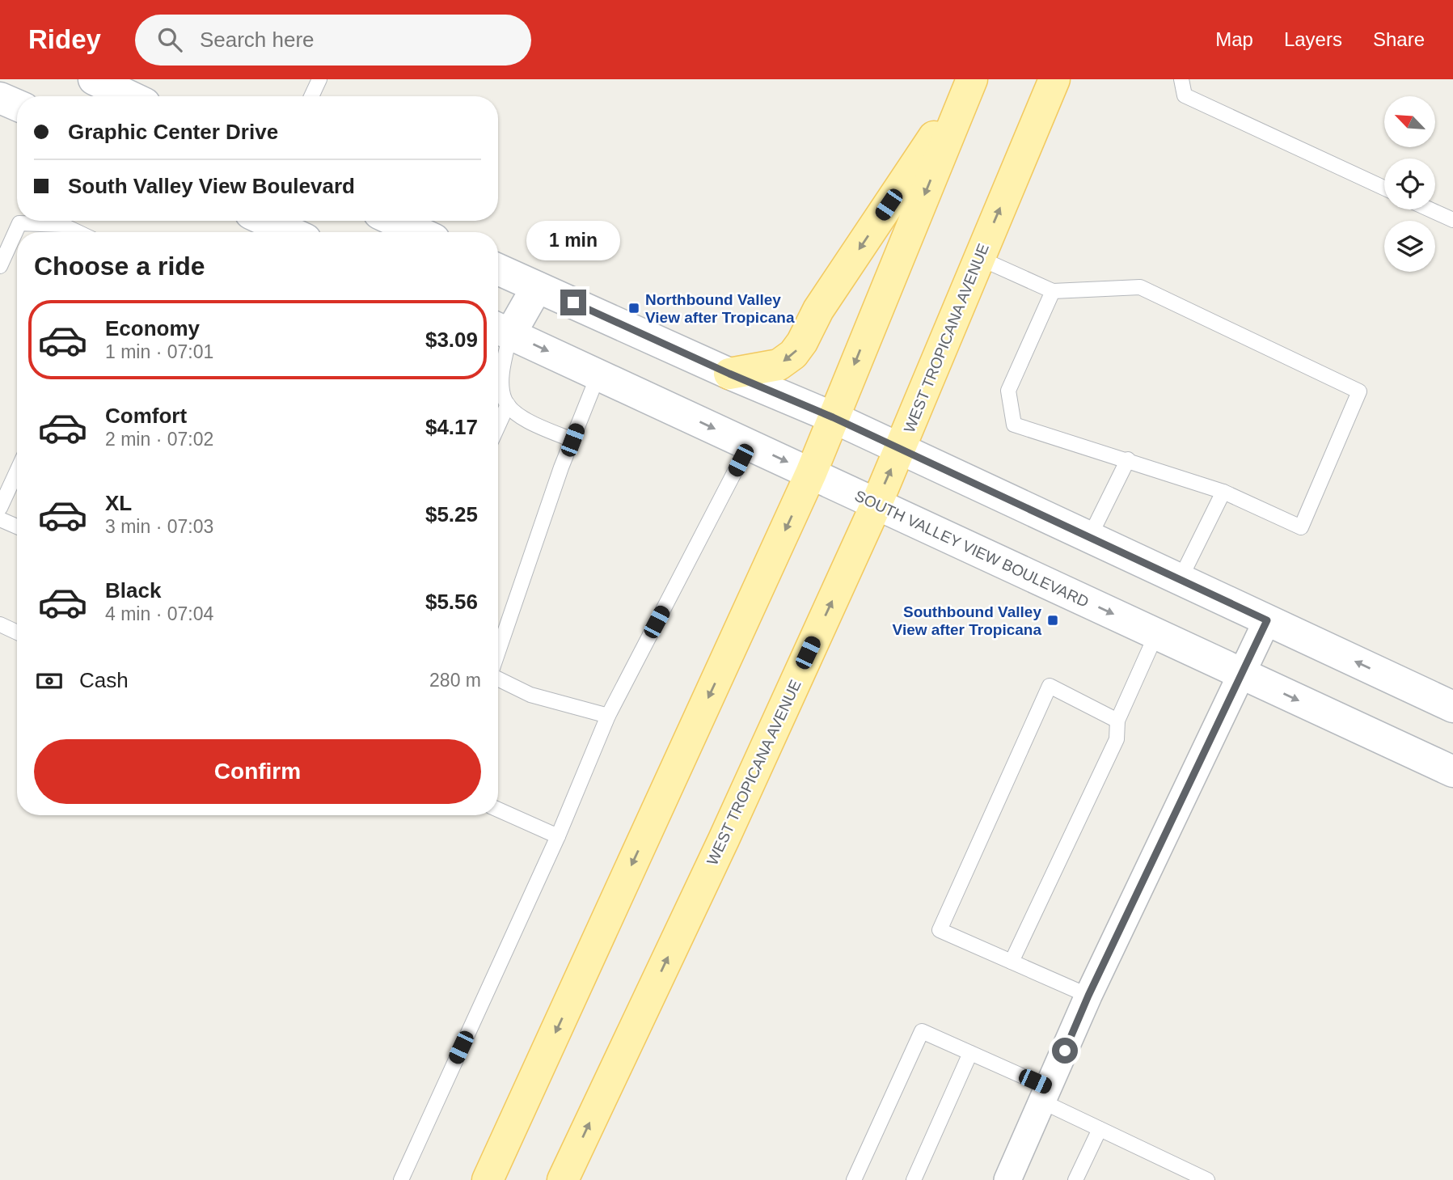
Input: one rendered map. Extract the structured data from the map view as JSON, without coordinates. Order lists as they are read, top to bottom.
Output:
{
  "streets": {
    "main road": ["WEST TROPICANA AVENUE", "SOUTH VALLEY VIEW BOULEVARD"]
  },
  "crossings": [
    ["WEST TROPICANA AVENUE", "SOUTH VALLEY VIEW BOULEVARD"]
  ],
  "places": {
    "transit": ["Northbound Valley View after Tropicana", "Southbound Valley View after Tropicana"]
  },
  "north": "top left",
  "page": {
    "header": "Ridey",
    "search": "Search here",
    "nav": ["Map", "Layers", "Share"],
    "banner": ["Graphic Center Drive", "South Valley View Boulevard"],
    "bubble": "1 min",
    "heading": "Choose a ride",
    "list": [
      {
        "name": "Economy",
        "note": "1 min · 07:01",
        "value": "$3.09"
      },
      {
        "name": "Comfort",
        "note": "2 min · 07:02",
        "value": "$4.17"
      },
      {
        "name": "XL",
        "note": "3 min · 07:03",
        "value": "$5.25"
      },
      {
        "name": "Black",
        "note": "4 min · 07:04",
        "value": "$5.56"
      }
    ],
    "pay": ["Cash", "280 m"],
    "buttons": "Confirm"
  }
}
